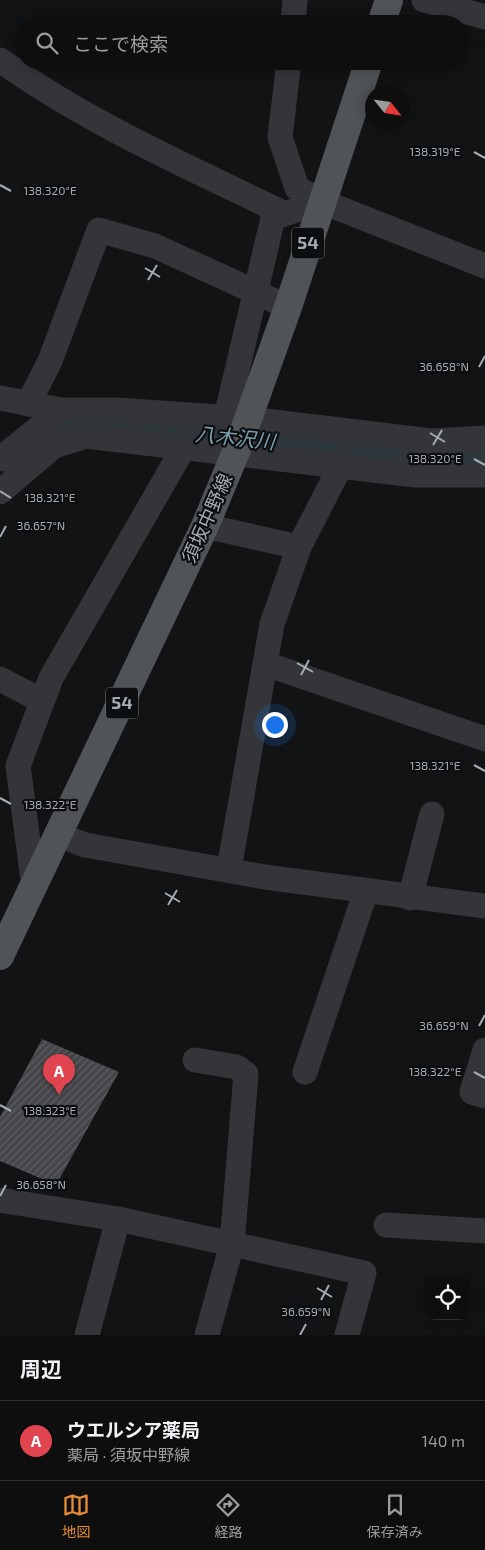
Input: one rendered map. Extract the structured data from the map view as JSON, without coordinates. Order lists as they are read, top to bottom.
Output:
{
  "streets": {
    "main road": ["54", "須坂中野線"]
  },
  "water": ["八木沢川"],
  "north": "bottom right",
  "page": {
    "search": "ここで検索",
    "pins": "A",
    "heading": "周辺",
    "list": [
      {
        "mark": "A",
        "name": "ウエルシア薬局",
        "note": "薬局 · 須坂中野線",
        "value": "140 m"
      }
    ],
    "nav": ["地図", "経路", "保存済み"]
  },
  "coordinates": [
    "138.319°E",
    "138.320°E",
    "36.658°N",
    "138.321°E",
    "36.657°N",
    "138.322°E",
    "36.659°N",
    "138.323°E"
  ]
}
